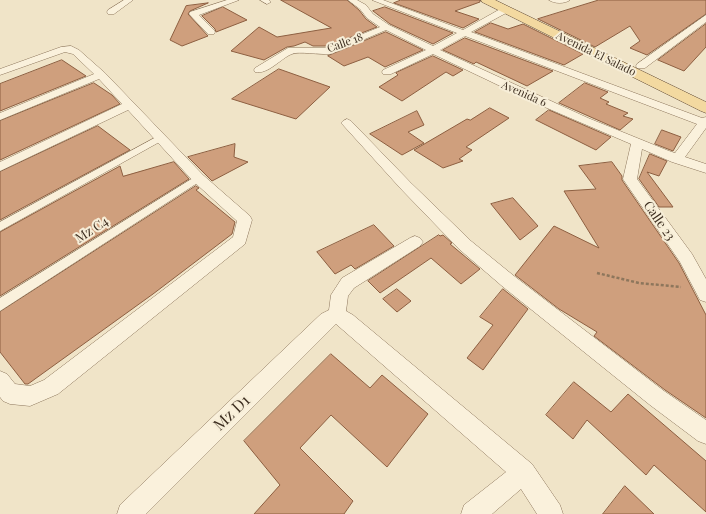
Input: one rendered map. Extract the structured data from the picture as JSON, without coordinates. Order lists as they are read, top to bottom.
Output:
{
  "streets": {
    "main road": ["Avenida El Salado"],
    "street": [
      "Calle 18",
      "Avenida 6",
      "Calle 23",
      "Mz C4",
      "Mz D1"
    ]
  },
  "crossings": [
    ["Calle 18", "Avenida 6"],
    ["Avenida 6", "Calle 23"]
  ]
}
